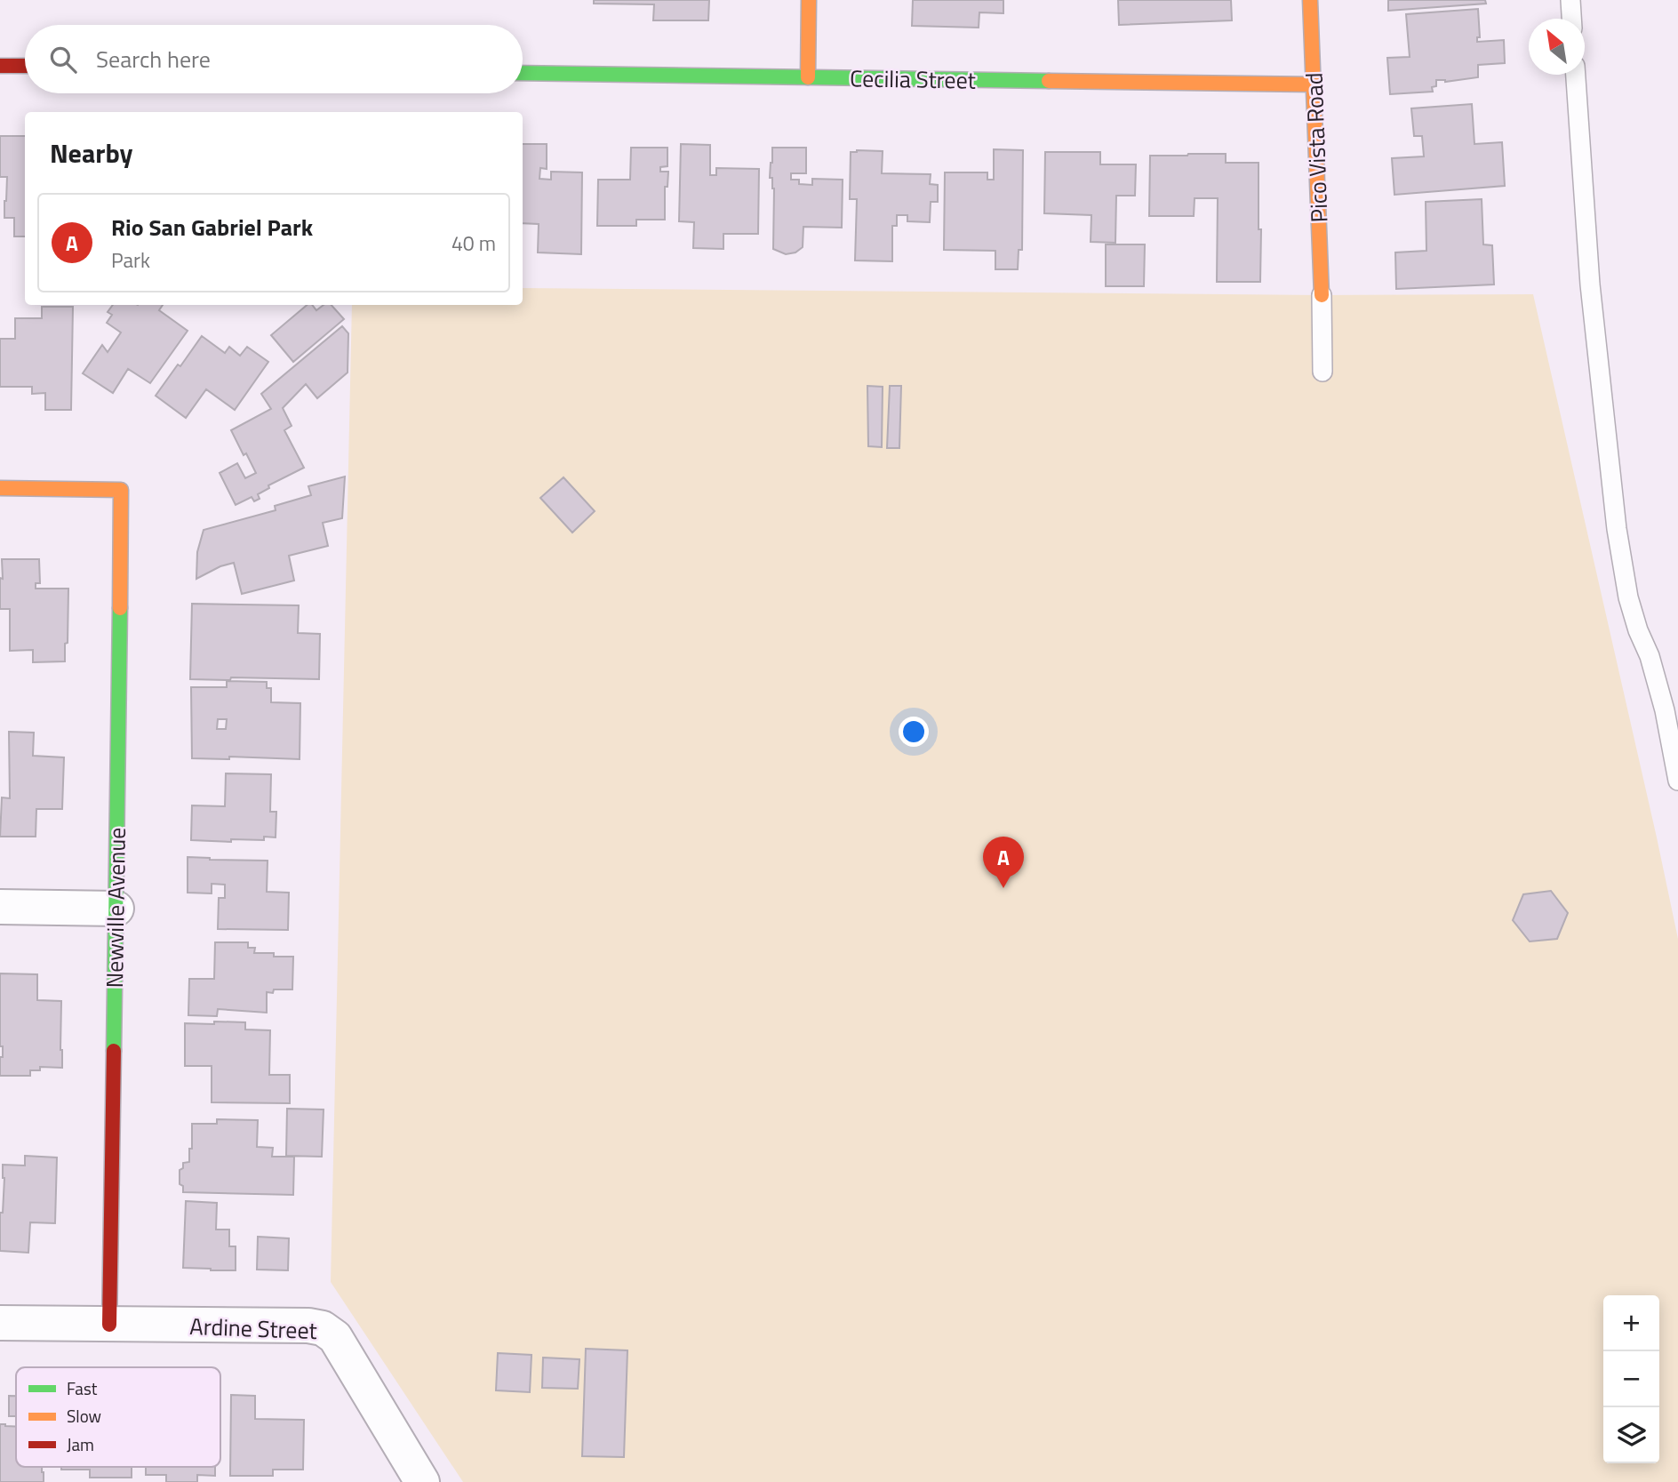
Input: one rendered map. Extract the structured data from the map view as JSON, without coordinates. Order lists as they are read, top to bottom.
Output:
{
  "streets": {
    "street": [
      "Cecilia Street",
      "Pico Vista Road",
      "Newville Avenue",
      "Ardine Street"
    ]
  },
  "crossings": [
    ["Cecilia Street", "Pico Vista Road"],
    ["Newville Avenue", "Ardine Street"]
  ],
  "legend": ["Fast", "Slow", "Jam"],
  "north": "top left",
  "page": {
    "search": "Search here",
    "heading": "Nearby",
    "list": [
      {
        "mark": "A",
        "name": "Rio San Gabriel Park",
        "note": "Park",
        "value": "40 m"
      }
    ],
    "pins": "A",
    "map_buttons": ["+", "−"]
  }
}
